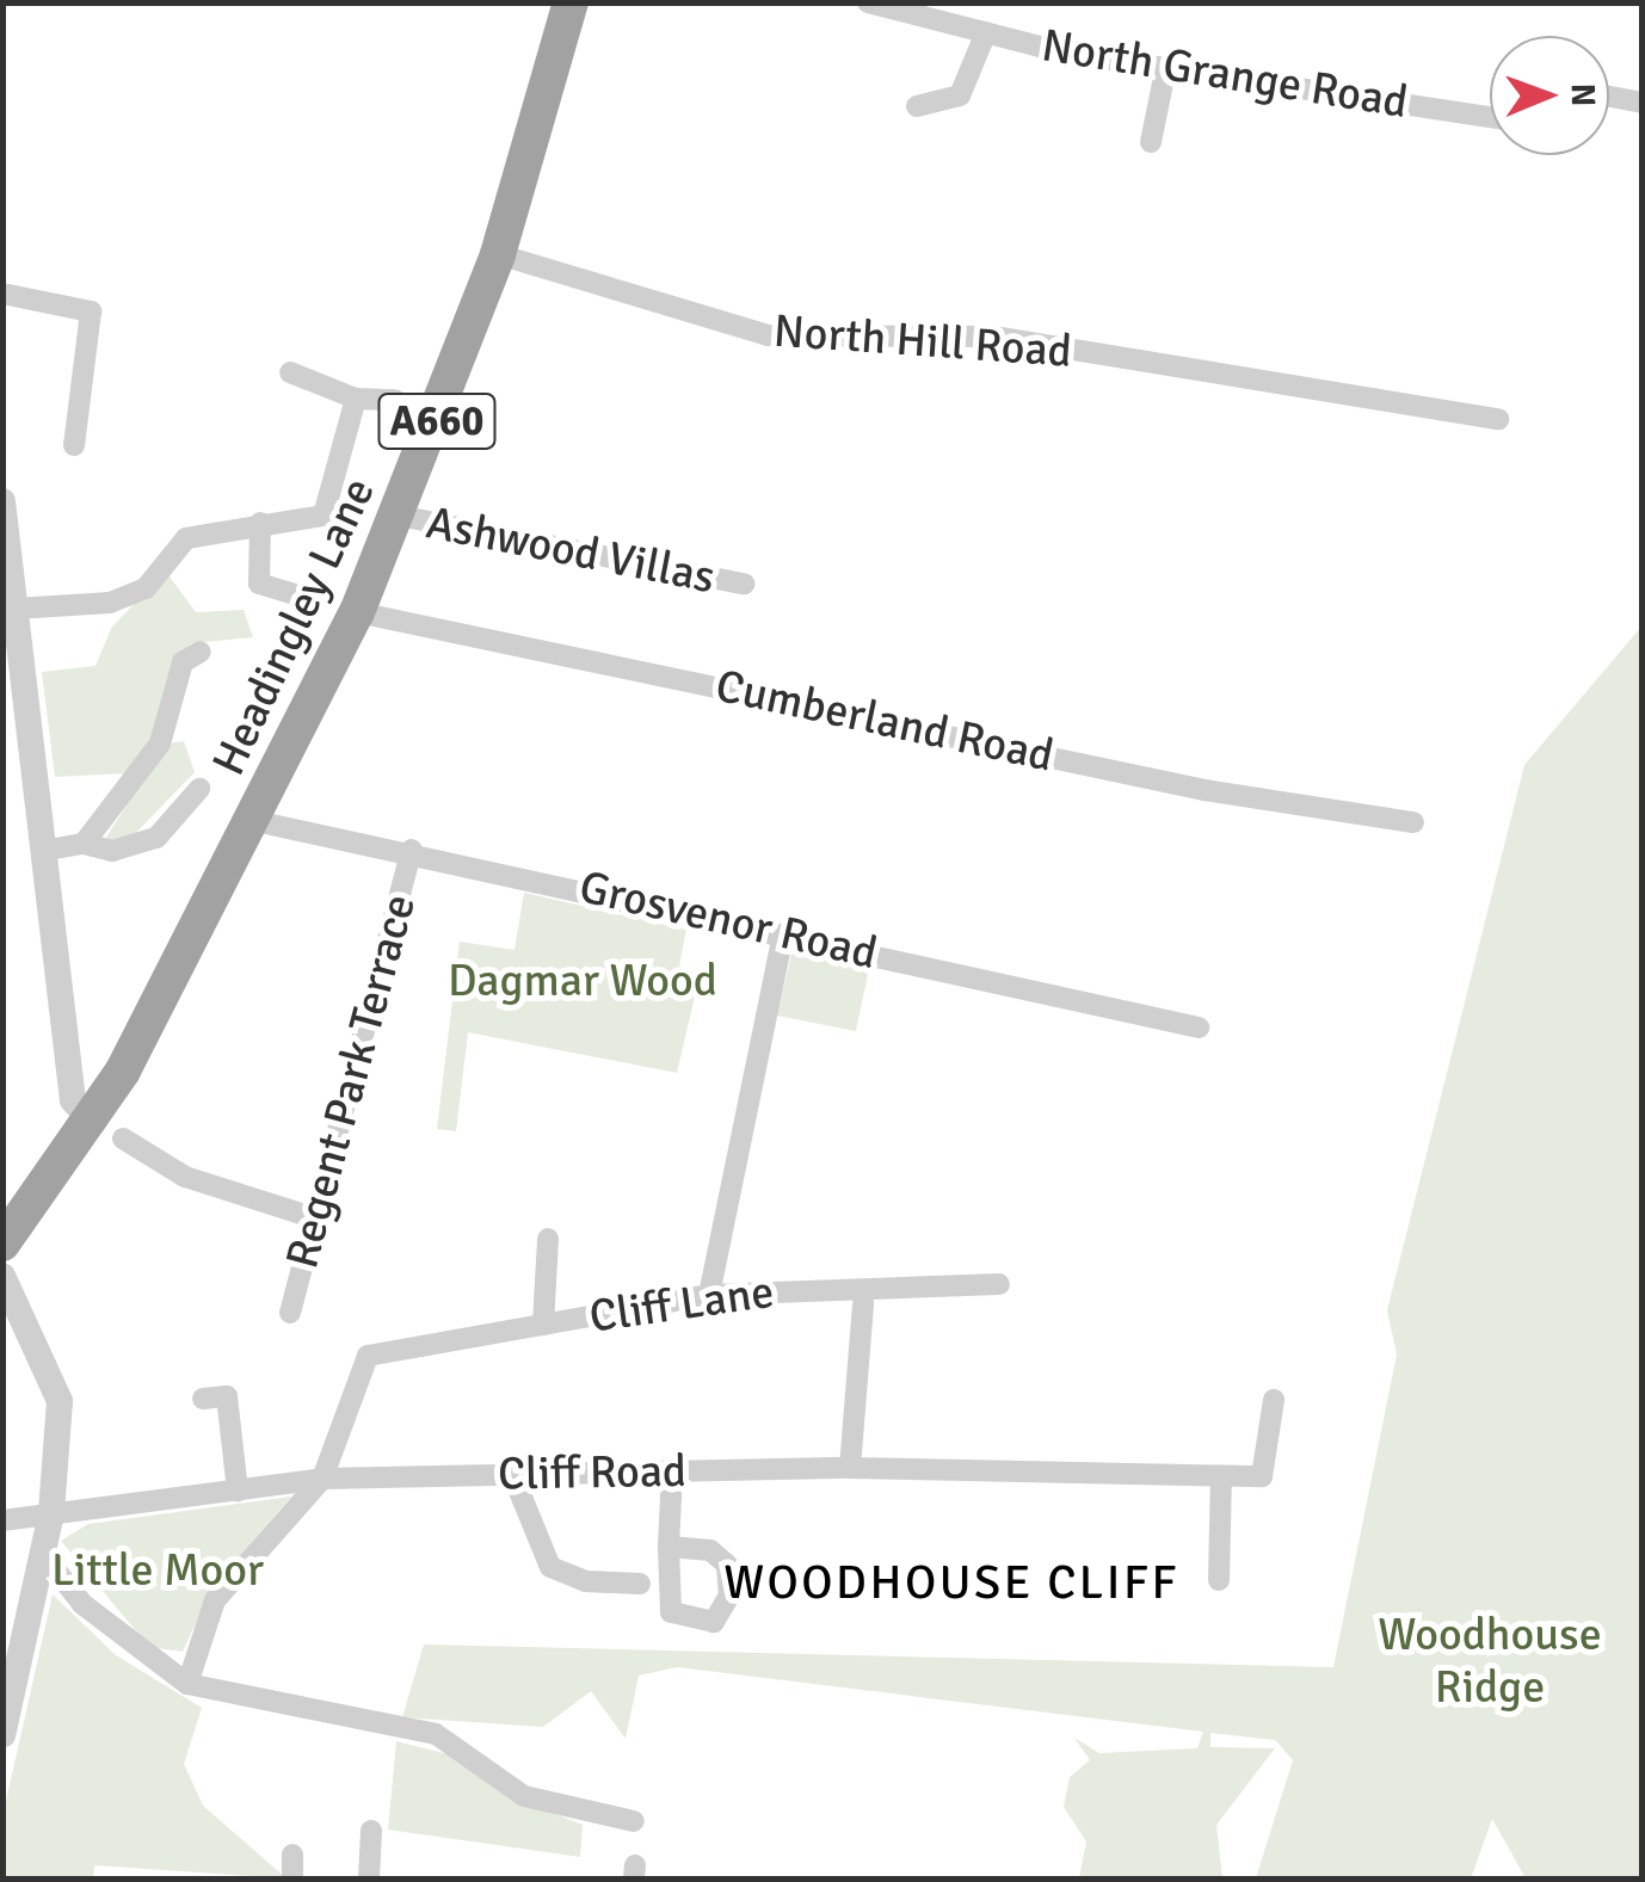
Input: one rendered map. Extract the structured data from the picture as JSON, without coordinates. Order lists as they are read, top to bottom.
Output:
{
  "streets": {
    "highway": ["A660", "Headingley Lane"],
    "street": [
      "North Grange Road",
      "North Hill Road",
      "Ashwood Villas",
      "Cumberland Road",
      "Grosvenor Road",
      "Regent Park Terrace",
      "Cliff Lane",
      "Cliff Road"
    ]
  },
  "crossings": [
    ["North Hill Road", "Headingley Lane"],
    ["Ashwood Villas", "Headingley Lane"],
    ["Headingley Lane", "Cumberland Road"],
    ["Headingley Lane", "Grosvenor Road"],
    ["Grosvenor Road", "Regent Park Terrace"],
    ["Cliff Lane", "Cliff Road"]
  ],
  "districts": ["WOODHOUSE CLIFF"],
  "parks": ["Dagmar Wood", "Little Moor", "Woodhouse Ridge"],
  "north": "right"
}
